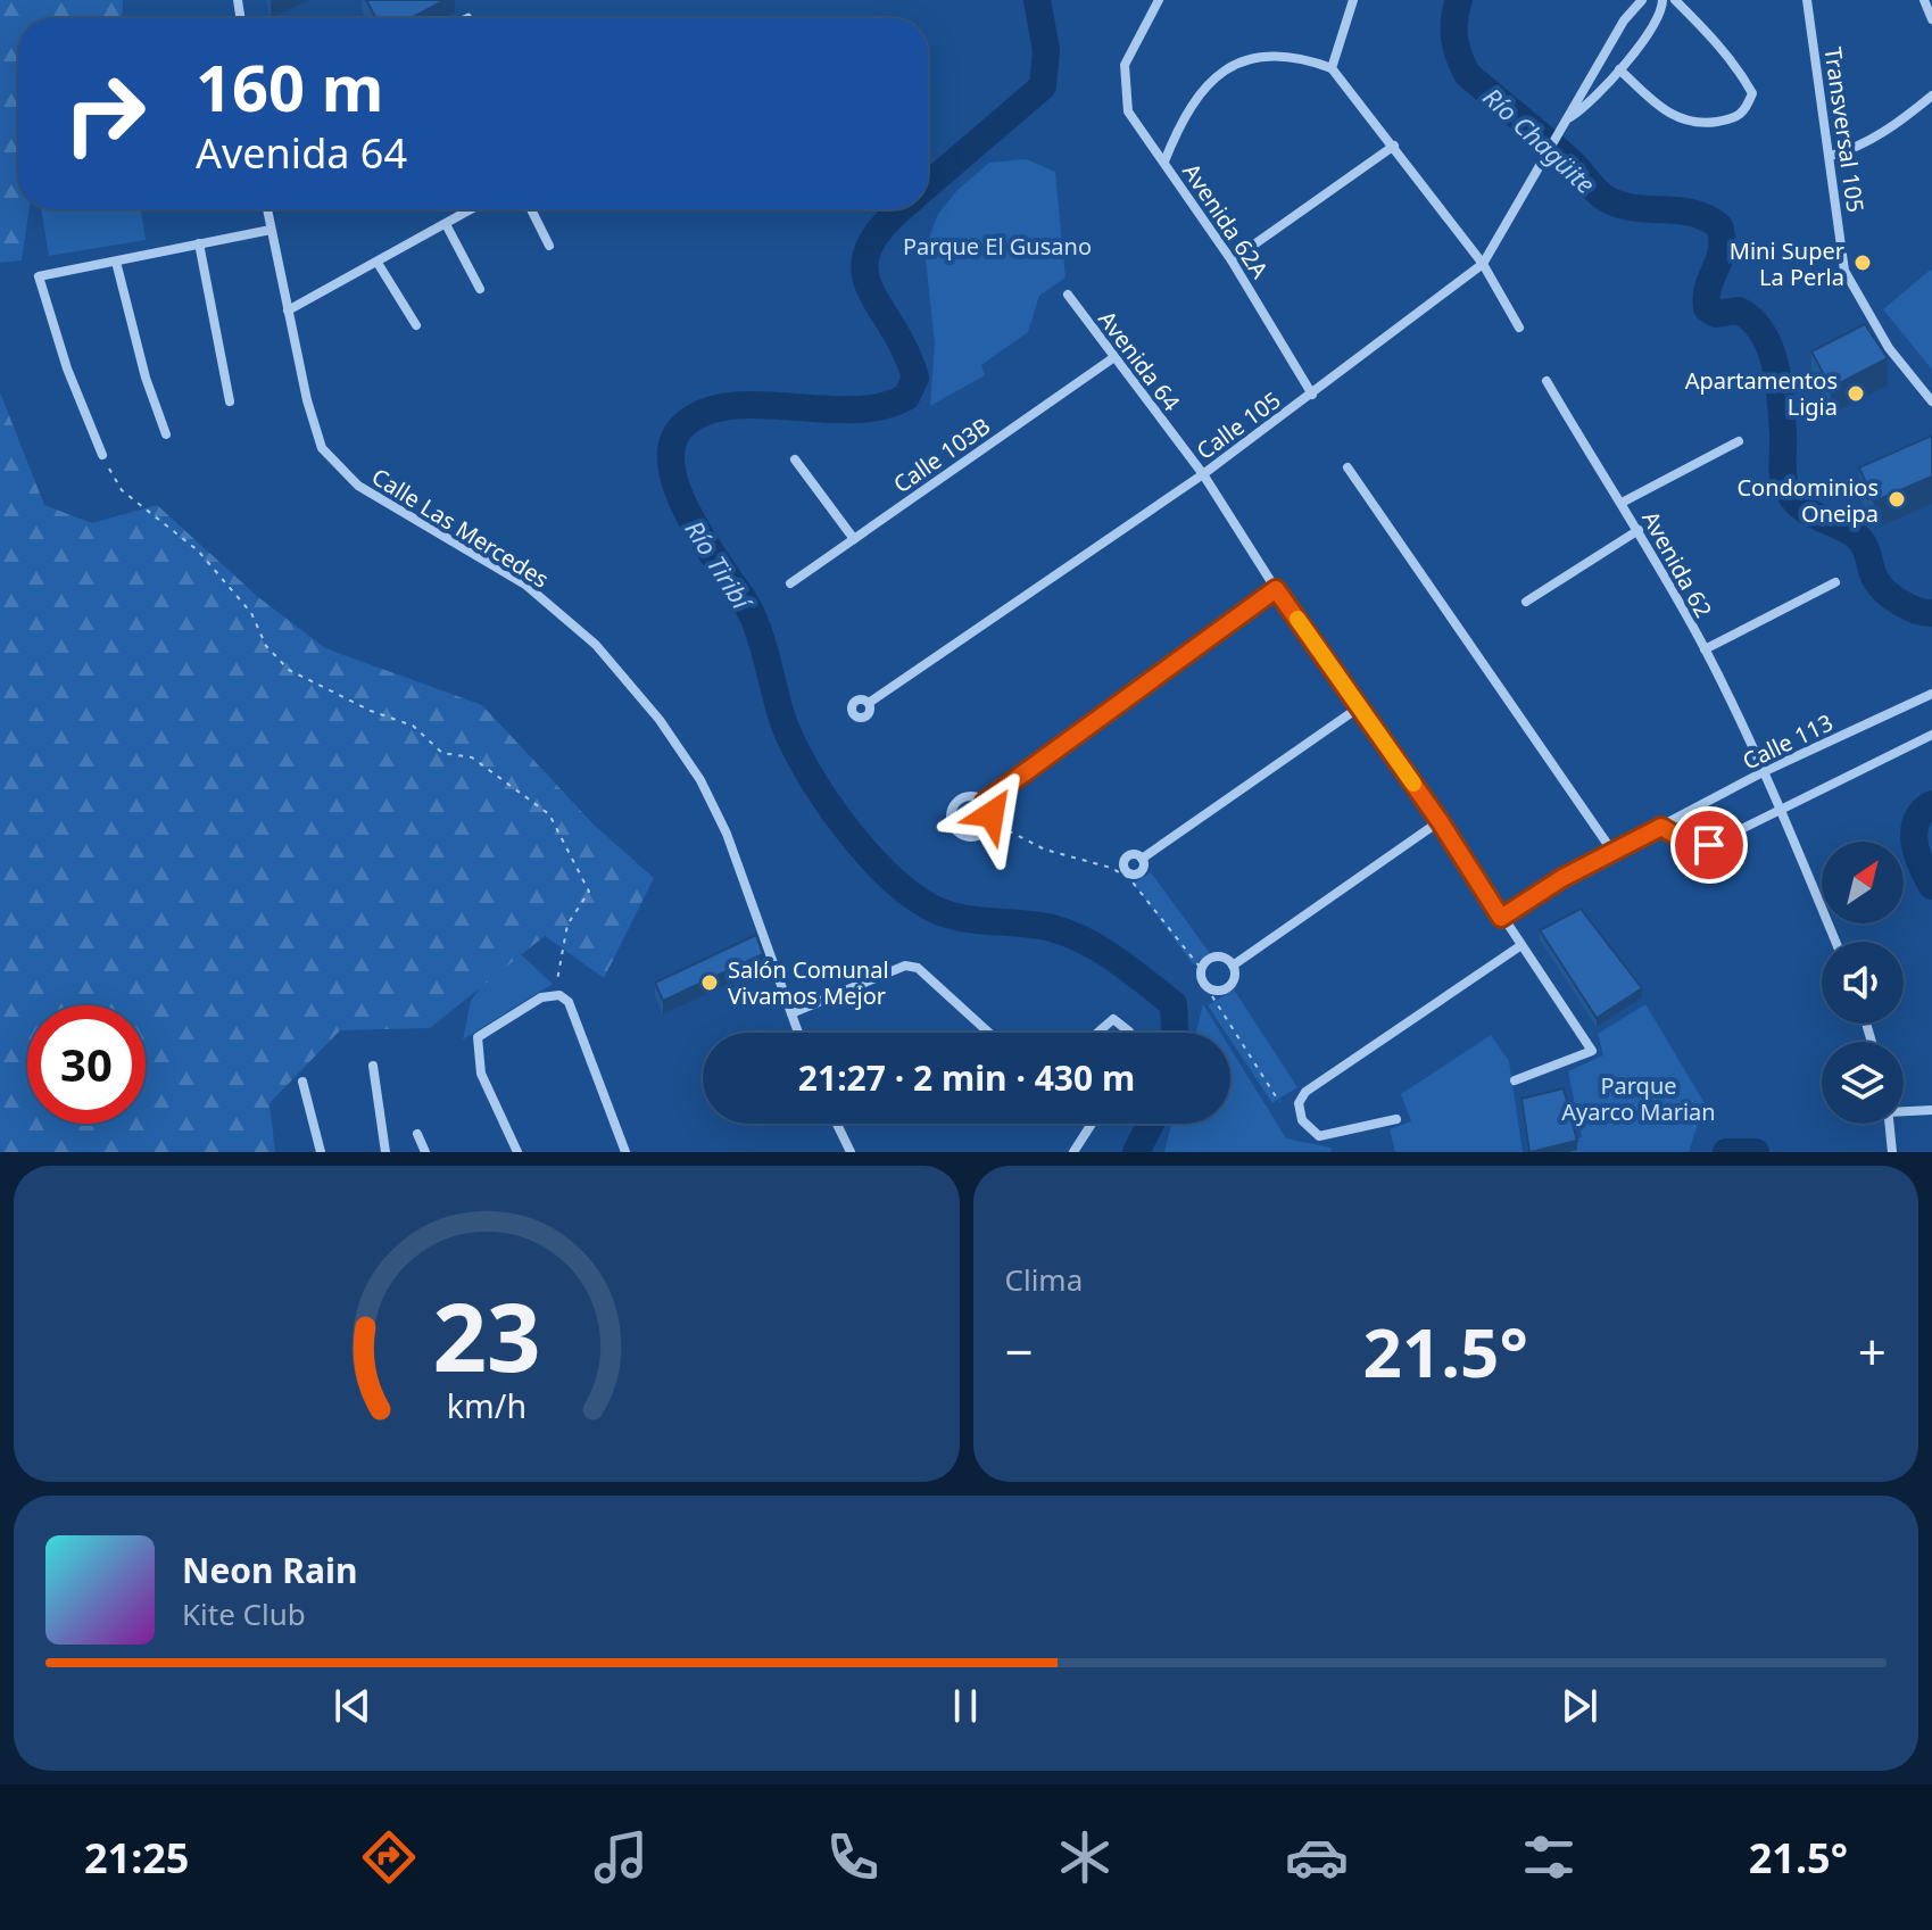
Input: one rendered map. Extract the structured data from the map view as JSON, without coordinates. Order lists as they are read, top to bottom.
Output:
{
  "streets": {
    "street": [
      "Transversal 105",
      "Avenida 62A",
      "Avenida 64",
      "Calle 105",
      "Calle 103B",
      "Calle Las Mercedes",
      "Avenida 62",
      "Calle 113"
    ]
  },
  "crossings": [
    ["Avenida 62A", "Calle 105"],
    ["Avenida 64", "Calle 105"],
    ["Avenida 64", "Calle 103B"],
    ["Avenida 64", "Calle 113"],
    ["Avenida 62", "Calle 113"]
  ],
  "water": ["Río Chagüite", "Río Tiribí"],
  "parks": ["Parque El Gusano", "Parque Ayarco Marian"],
  "places": [
    "Mini Super La Perla",
    "Apartamentos Ligia",
    "Condominios Oneipa",
    "Salón Comunal Vivamos Mejor"
  ],
  "north": "top right",
  "page": {
    "turn": ["160 m", "Avenida 64"],
    "limit": "30",
    "trip": "21:27 · 2 min · 430 m",
    "tile": "Clima",
    "heat": ["−", "21.5°", "+"],
    "song": ["Neon Rain", "Kite Club"],
    "tabs": ["21:25", "21.5°"],
    "gauge": ["23", "km/h"]
  }
}
